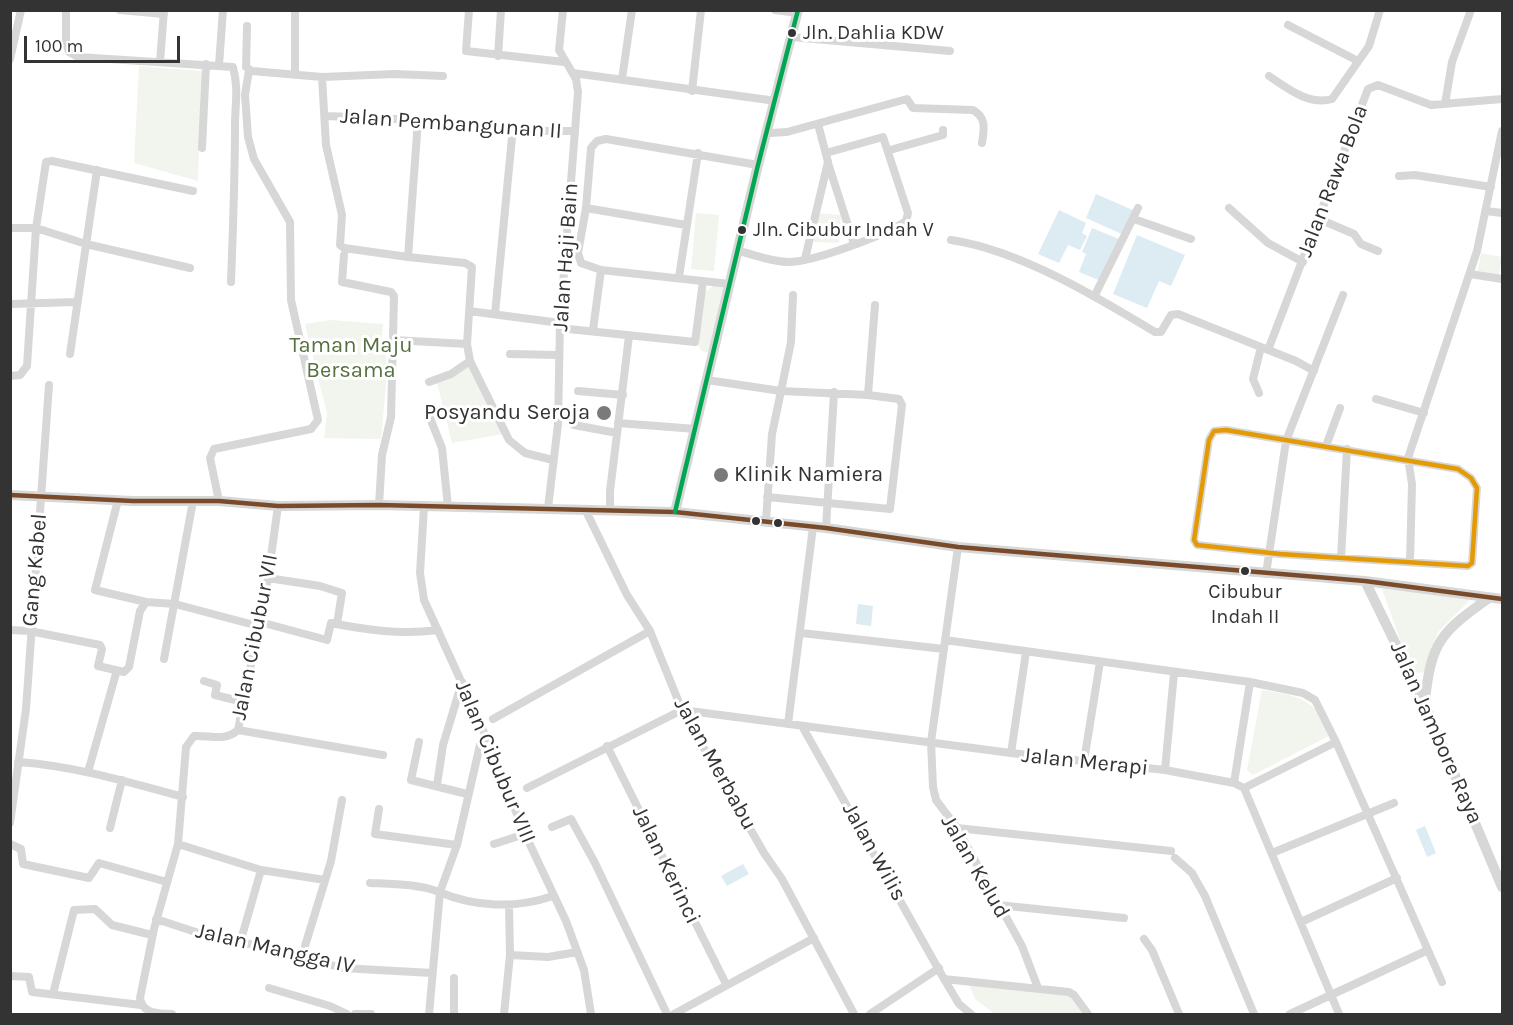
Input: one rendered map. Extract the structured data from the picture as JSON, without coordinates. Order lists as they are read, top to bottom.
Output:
{
  "streets": {
    "street": [
      "Jalan Pembangunan II",
      "Jalan Rawa Bola",
      "Jalan Haji Bain",
      "Gang Kabel",
      "Jalan Cibubur VII",
      "Jalan Jambore Raya",
      "Jalan Cibubur VIII",
      "Jalan Merapi",
      "Jalan Merbabu",
      "Jalan Wilis",
      "Jalan Kerinci",
      "Jalan Kelud",
      "Jalan Mangga IV"
    ]
  },
  "crossings": [
    ["Jalan Pembangunan II", "Jalan Haji Bain"],
    ["Jalan Cibubur VII", "Jalan Mangga IV"],
    ["Jalan Merapi", "Jalan Merbabu"],
    ["Jalan Merapi", "Jalan Wilis"],
    ["Jalan Merapi", "Jalan Kelud"]
  ],
  "parks": ["Taman Maju Bersama"],
  "places": [
    "Jln. Dahlia KDW",
    "Jln. Cibubur Indah V",
    "Posyandu Seroja",
    "Klinik Namiera",
    "Cibubur Indah II"
  ],
  "scale_bar": "100 m"
}
